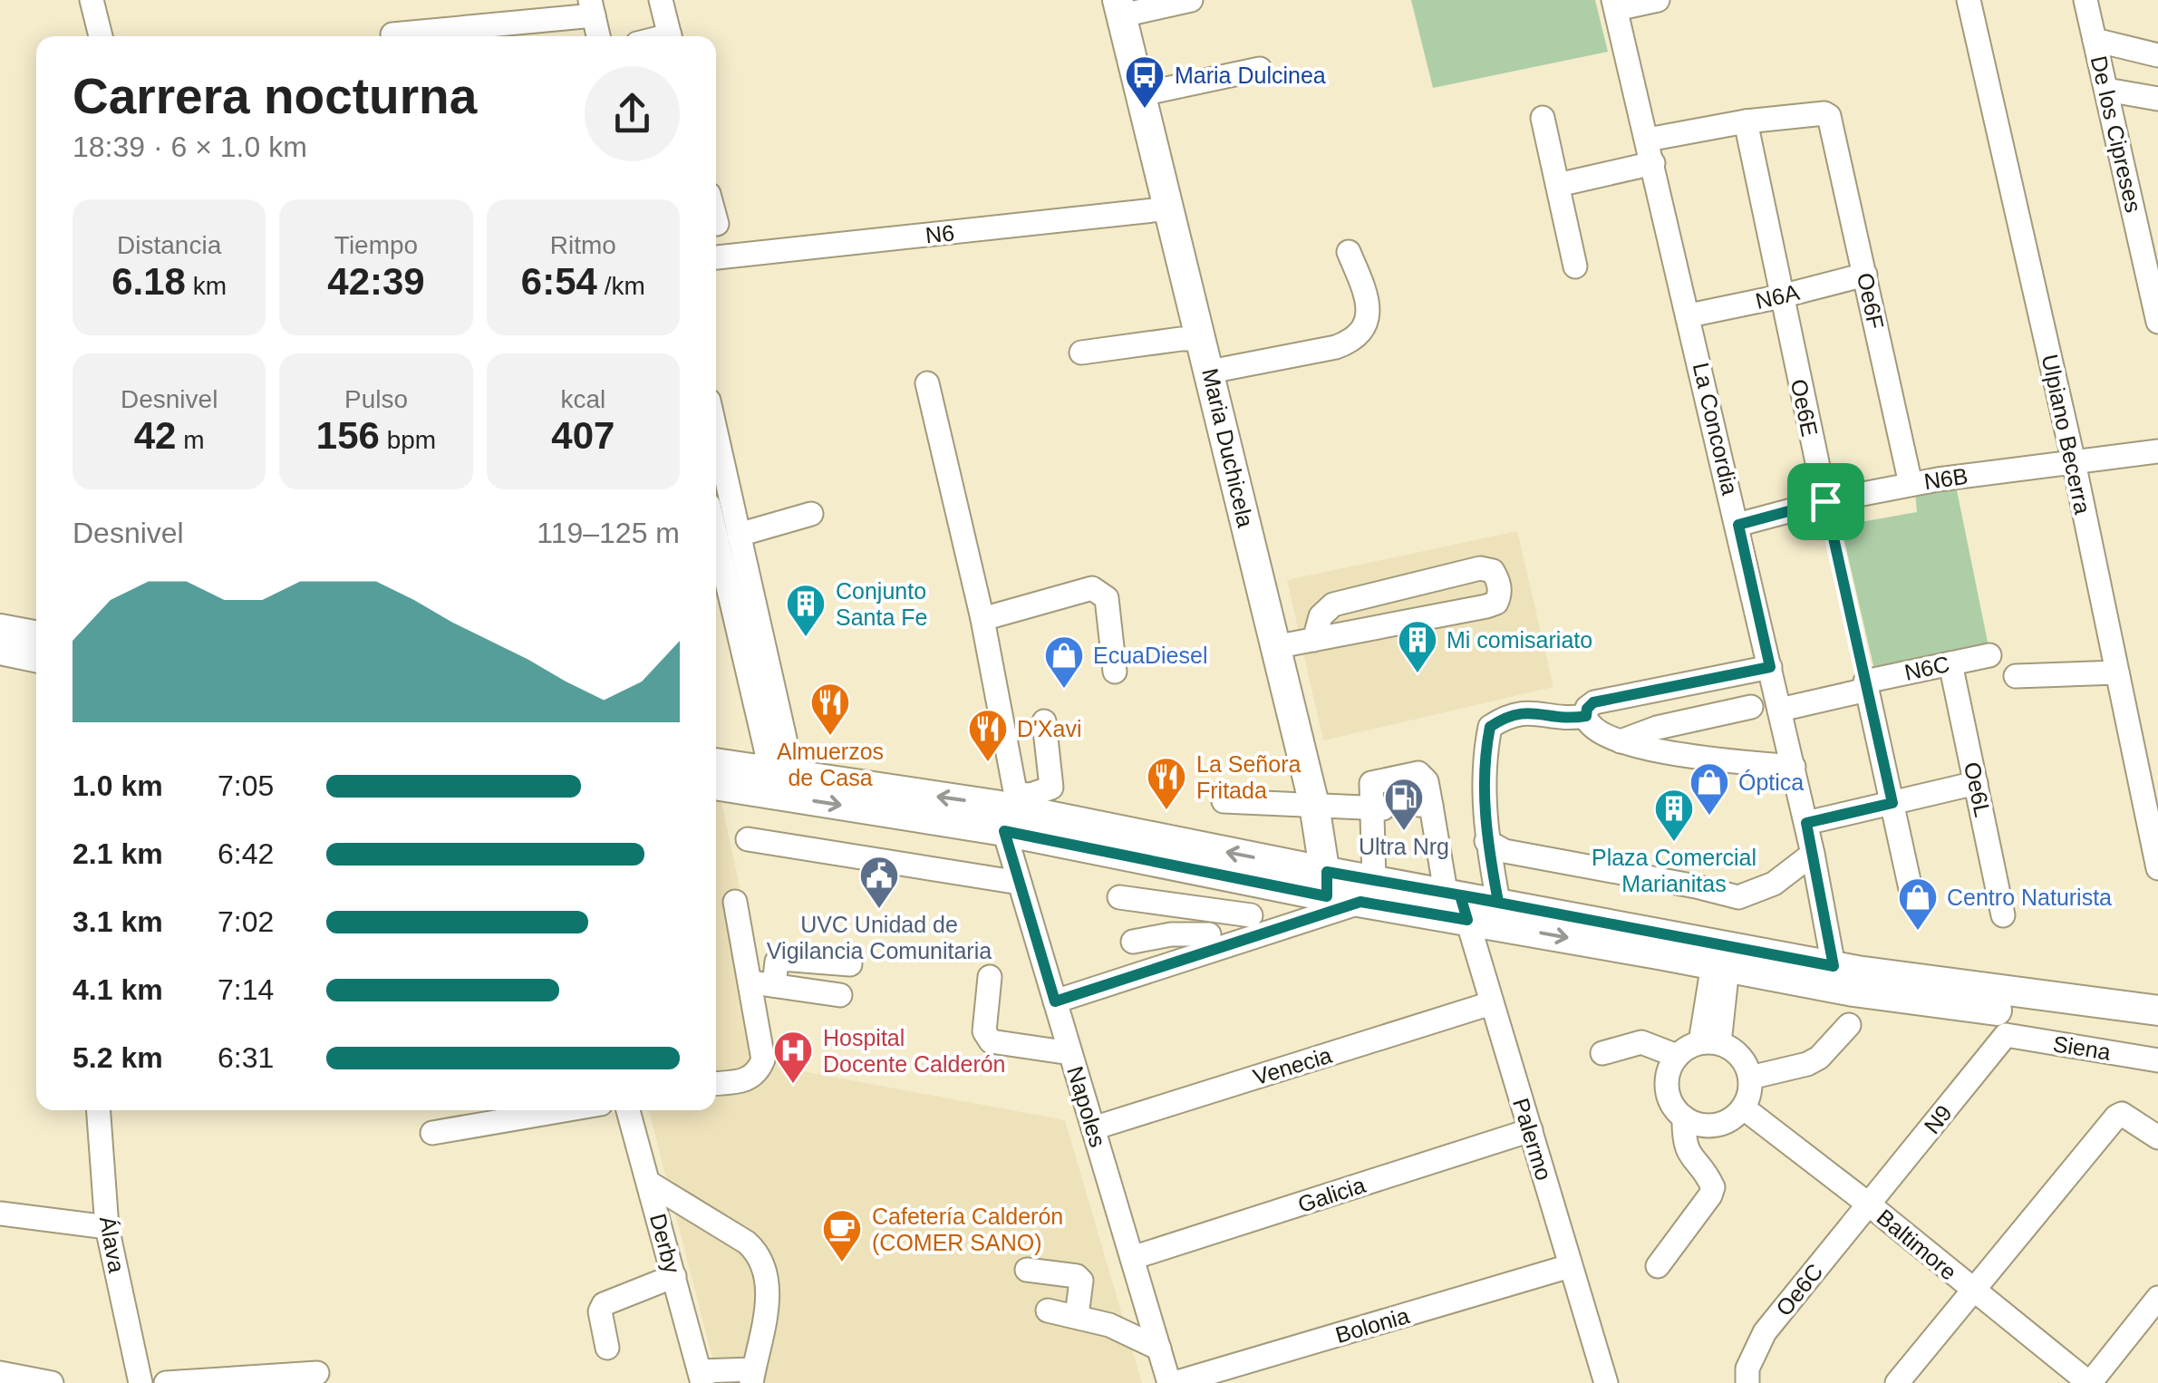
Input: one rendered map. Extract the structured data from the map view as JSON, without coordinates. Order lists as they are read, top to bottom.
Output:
{
  "streets": {
    "main road": ["Maria Duchicela"],
    "street": [
      "De los Cipreses",
      "N6",
      "N6A",
      "Oe6F",
      "Oe6E",
      "La Concordia",
      "Ulpiano Becerra",
      "N6B",
      "N6C",
      "Oe6L",
      "Siena",
      "Venecia",
      "Napoles",
      "N9",
      "Palermo",
      "Galicia",
      "Derby",
      "Álava",
      "Baltimore",
      "Oe6C",
      "Bolonia"
    ]
  },
  "crossings": [
    ["N6", "Maria Duchicela"],
    ["N6A", "Oe6F"],
    ["N6A", "Oe6E"],
    ["N6A", "La Concordia"],
    ["Oe6F", "Oe6E"],
    ["Oe6F", "N6B"],
    ["Oe6E", "N6B"],
    ["La Concordia", "N6B"],
    ["La Concordia", "N6C"],
    ["Ulpiano Becerra", "N6B"],
    ["N6C", "Oe6L"],
    ["Siena", "N9"],
    ["Venecia", "Napoles"],
    ["Venecia", "Palermo"],
    ["Napoles", "Galicia"],
    ["Napoles", "Bolonia"],
    ["N9", "Baltimore"],
    ["N9", "Oe6C"],
    ["Palermo", "Galicia"],
    ["Palermo", "Bolonia"],
    ["Baltimore", "Oe6C"]
  ],
  "places": {
    "bus stop": ["Maria Dulcinea"],
    "building": ["Conjunto Santa Fe", "Mi comisariato", "Plaza Comercial Marianitas"],
    "shop": ["EcuaDiesel", "Óptica", "Centro Naturista"],
    "restaurant": ["Almuerzos de Casa", "D'Xavi", "La Señora Fritada"],
    "fuel station": ["Ultra Nrg"],
    "public building": ["UVC Unidad de Vigilancia Comunitaria"],
    "hospital": ["Hospital Docente Calderón"],
    "cafe": ["Cafetería Calderón (COMER SANO)"]
  },
  "page": {
    "heading": ["Carrera nocturna", "18:39 · 6 × 1.0 km"],
    "stats": [
      ["Distancia", "6.18 km"],
      ["Tiempo", "42:39"],
      ["Ritmo", "6:54 /km"],
      ["Desnivel", "42 m"],
      ["Pulso", "156 bpm"],
      ["kcal", "407"]
    ],
    "chart": ["Desnivel", "119–125 m"],
    "list": [
      {
        "name": "1.0 km",
        "note": "7:05"
      },
      {
        "name": "2.1 km",
        "note": "6:42"
      },
      {
        "name": "3.1 km",
        "note": "7:02"
      },
      {
        "name": "4.1 km",
        "note": "7:14"
      },
      {
        "name": "5.2 km",
        "note": "6:31"
      }
    ]
  }
}
